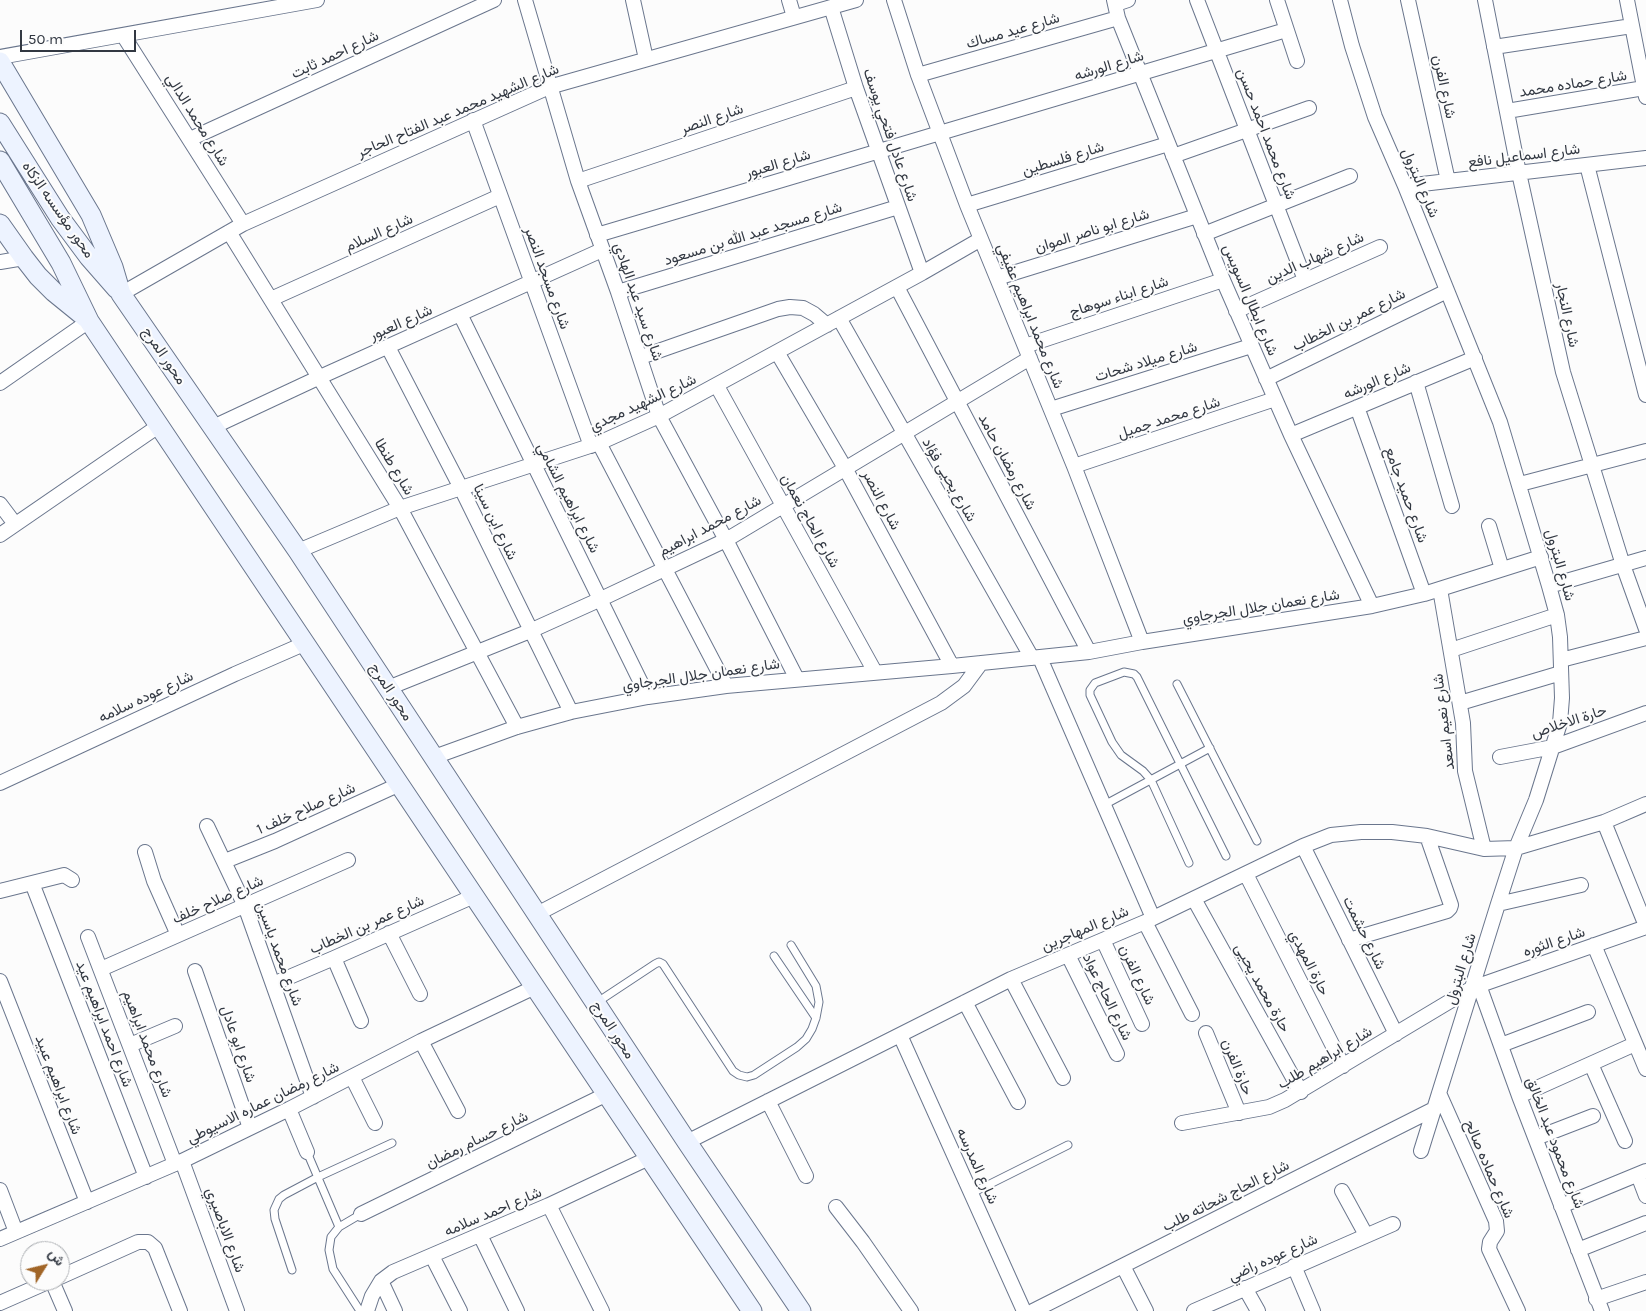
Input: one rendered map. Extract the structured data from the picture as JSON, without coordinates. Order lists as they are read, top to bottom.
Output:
{
  "streets": {
    "main road": ["محور مؤسسه الزكاه", "محور المرج"],
    "street": [
      "شارع عيد مساك",
      "شارع احمد ثابت",
      "شارع الورشه",
      "شارع حماده محمد",
      "شارع الفرن",
      "شارع الشهيد محمد عبد الفتاح الحاجر",
      "شارع النصر",
      "شارع محمد الدالي",
      "شارع محمد احمد حسن",
      "شارع عادل فتحي يوسف",
      "شارع اسماعيل نافع",
      "شارع فلسطين",
      "شارع العبور",
      "شارع البترول",
      "شارع ابو ناصر الموان",
      "شارع السلام",
      "شارع مسجد عبد الله بن مسعود",
      "شارع شهاب الدين",
      "شارع مسجد النصر",
      "شارع ابناء سوهاج",
      "شارع ابطال السويس",
      "شارع سيد عبد الهادي",
      "شارع النجار",
      "شارع محمد ابراهيم عفيفي",
      "شارع عمر بن الخطاب",
      "شارع ميلاد شحات",
      "شارع الشهيد مجدي",
      "شارع محمد جميل",
      "شارع رمضان حامد",
      "شارع طنطا",
      "شارع يحيى فؤاد",
      "شارع حميد جامع",
      "شارع ابراهيم الشامي",
      "شارع الحاج نعمان",
      "شارع ابن سينا",
      "شارع محمد ابراهيم",
      "شارع نعمان جلال الجرجاوي",
      "شارع عوده سلامه",
      "شارع نعيم اسعد",
      "حارة الاخلاص",
      "شارع صلاح خلف 1",
      "شارع صلاح خلف",
      "شارع المهاجرين",
      "شارع حشمت",
      "شارع الثوره",
      "شارع محمد ياسين",
      "حارة المهدي",
      "حارة محمد يحيى",
      "شارع الحاج عواد",
      "شارع احمد ابراهيم عيد",
      "شارع ابو عادل",
      "شارع ابراهيم طلب",
      "حارة الفرن",
      "شارع ابراهيم عبيد",
      "شارع رمضان عماره الاسيوطي",
      "شارع حسام رمضان",
      "شارع محمود عبد الخالق",
      "شارع المدرسه",
      "شارع حماده صالح",
      "شارع الحاج شحاته طلب",
      "شارع احمد سلامه",
      "شارع الاباصيري",
      "شارع عوده راضي"
    ]
  },
  "crossings": [
    ["شارع عيد مساك", "شارع ابطال السويس"],
    ["شارع عيد مساك", "شارع محمد ابراهيم عفيفي"],
    ["شارع احمد ثابت", "شارع محمد الدالي"],
    ["شارع الورشه", "شارع محمد احمد حسن"],
    ["شارع الورشه", "شارع العبور"],
    ["شارع الورشه", "شارع البترول"],
    ["شارع الورشه", "شارع ابطال السويس"],
    ["شارع الورشه", "شارع محمد ابراهيم عفيفي"],
    ["شارع الورشه", "شارع حميد جامع"],
    ["شارع حماده محمد", "شارع النجار"],
    ["شارع الفرن", "شارع اسماعيل نافع"],
    ["شارع الفرن", "شارع المهاجرين"],
    ["شارع الشهيد محمد عبد الفتاح الحاجر", "شارع محمد الدالي"],
    ["شارع الشهيد محمد عبد الفتاح الحاجر", "شارع عادل فتحي يوسف"],
    ["شارع الشهيد محمد عبد الفتاح الحاجر", "محور مؤسسه الزكاه"],
    ["شارع الشهيد محمد عبد الفتاح الحاجر", "شارع مسجد النصر"],
    ["شارع الشهيد محمد عبد الفتاح الحاجر", "شارع سيد عبد الهادي"],
    ["شارع الشهيد محمد عبد الفتاح الحاجر", "محور المرج"],
    ["شارع الشهيد محمد عبد الفتاح الحاجر", "شارع طنطا"],
    ["شارع النصر", "شارع عادل فتحي يوسف"],
    ["شارع النصر", "شارع سيد عبد الهادي"],
    ["شارع النصر", "شارع الشهيد مجدي"],
    ["شارع النصر", "شارع محمد ابراهيم"],
    ["شارع النصر", "شارع نعمان جلال الجرجاوي"],
    ["شارع محمد احمد حسن", "شارع فلسطين"],
    ["شارع محمد احمد حسن", "شارع شهاب الدين"],
    ["شارع عادل فتحي يوسف", "شارع العبور"],
    ["شارع عادل فتحي يوسف", "شارع مسجد عبد الله بن مسعود"],
    ["شارع عادل فتحي يوسف", "شارع الشهيد مجدي"],
    ["شارع اسماعيل نافع", "شارع البترول"],
    ["شارع اسماعيل نافع", "شارع النجار"],
    ["شارع فلسطين", "شارع ابطال السويس"],
    ["شارع فلسطين", "شارع محمد ابراهيم عفيفي"],
    ["شارع العبور", "شارع مسجد النصر"],
    ["شارع العبور", "شارع سيد عبد الهادي"],
    ["شارع العبور", "شارع محمد ابراهيم عفيفي"],
    ["شارع العبور", "محور المرج"],
    ["شارع العبور", "شارع طنطا"],
    ["شارع العبور", "شارع ابراهيم الشامي"],
    ["شارع العبور", "شارع ابن سينا"],
    ["شارع البترول", "شارع عمر بن الخطاب"],
    ["شارع البترول", "شارع نعمان جلال الجرجاوي"],
    ["شارع البترول", "حارة الاخلاص"],
    ["شارع البترول", "شارع المهاجرين"],
    ["شارع البترول", "شارع الثوره"],
    ["شارع البترول", "شارع ابراهيم طلب"],
    ["شارع البترول", "شارع محمود عبد الخالق"],
    ["شارع البترول", "شارع حماده صالح"],
    ["شارع البترول", "شارع الحاج شحاته طلب"],
    ["محور مؤسسه الزكاه", "محور المرج"],
    ["شارع ابو ناصر الموان", "شارع ابطال السويس"],
    ["شارع ابو ناصر الموان", "شارع محمد ابراهيم عفيفي"],
    ["شارع السلام", "شارع مسجد النصر"],
    ["شارع السلام", "شارع طنطا"],
    ["شارع مسجد عبد الله بن مسعود", "شارع سيد عبد الهادي"],
    ["شارع شهاب الدين", "شارع ابطال السويس"],
    ["شارع مسجد النصر", "شارع الشهيد مجدي"],
    ["شارع مسجد النصر", "شارع محمد ابراهيم"],
    ["شارع مسجد النصر", "شارع نعمان جلال الجرجاوي"],
    ["شارع ابناء سوهاج", "شارع ابطال السويس"],
    ["شارع ابناء سوهاج", "شارع محمد ابراهيم عفيفي"],
    ["شارع ابناء سوهاج", "شارع محمد ابراهيم"],
    ["شارع ابطال السويس", "شارع عمر بن الخطاب"],
    ["شارع ابطال السويس", "شارع ميلاد شحات"],
    ["شارع ابطال السويس", "شارع محمد جميل"],
    ["شارع ابطال السويس", "شارع نعمان جلال الجرجاوي"],
    ["شارع سيد عبد الهادي", "شارع الشهيد مجدي"],
    ["شارع سيد عبد الهادي", "شارع محمد ابراهيم"],
    ["شارع سيد عبد الهادي", "شارع نعمان جلال الجرجاوي"],
    ["شارع محمد ابراهيم عفيفي", "شارع ميلاد شحات"],
    ["شارع محمد ابراهيم عفيفي", "شارع الشهيد مجدي"],
    ["شارع محمد ابراهيم عفيفي", "شارع محمد جميل"],
    ["شارع محمد ابراهيم عفيفي", "شارع محمد ابراهيم"],
    ["شارع محمد ابراهيم عفيفي", "شارع نعمان جلال الجرجاوي"],
    ["شارع عمر بن الخطاب", "شارع محمد ياسين"],
    ["محور المرج", "شارع الشهيد مجدي"],
    ["محور المرج", "شارع محمد ابراهيم"],
    ["محور المرج", "شارع نعمان جلال الجرجاوي"],
    ["محور المرج", "شارع المهاجرين"],
    ["شارع الشهيد مجدي", "شارع رمضان حامد"],
    ["شارع الشهيد مجدي", "شارع طنطا"],
    ["شارع الشهيد مجدي", "شارع يحيى فؤاد"],
    ["شارع الشهيد مجدي", "شارع ابراهيم الشامي"],
    ["شارع الشهيد مجدي", "شارع الحاج نعمان"],
    ["شارع الشهيد مجدي", "شارع ابن سينا"],
    ["شارع رمضان حامد", "شارع محمد ابراهيم"],
    ["شارع رمضان حامد", "شارع نعمان جلال الجرجاوي"],
    ["شارع طنطا", "شارع محمد ابراهيم"],
    ["شارع طنطا", "شارع نعمان جلال الجرجاوي"],
    ["شارع يحيى فؤاد", "شارع محمد ابراهيم"],
    ["شارع يحيى فؤاد", "شارع نعمان جلال الجرجاوي"],
    ["شارع يحيى فؤاد", "شارع المهاجرين"],
    ["شارع حميد جامع", "شارع نعمان جلال الجرجاوي"],
    ["شارع ابراهيم الشامي", "شارع محمد ابراهيم"],
    ["شارع ابراهيم الشامي", "شارع نعمان جلال الجرجاوي"],
    ["شارع الحاج نعمان", "شارع محمد ابراهيم"],
    ["شارع الحاج نعمان", "شارع نعمان جلال الجرجاوي"],
    ["شارع ابن سينا", "شارع محمد ابراهيم"],
    ["شارع ابن سينا", "شارع نعمان جلال الجرجاوي"],
    ["شارع محمد ابراهيم", "شارع صلاح خلف"],
    ["شارع محمد ابراهيم", "شارع رمضان عماره الاسيوطي"],
    ["شارع محمد ابراهيم", "شارع الاباصيري"],
    ["شارع نعمان جلال الجرجاوي", "شارع نعيم اسعد"],
    ["شارع نعيم اسعد", "شارع المهاجرين"],
    ["شارع صلاح خلف 1", "شارع محمد ياسين"],
    ["شارع صلاح خلف", "شارع محمد ياسين"],
    ["شارع المهاجرين", "شارع حشمت"],
    ["شارع المهاجرين", "حارة المهدي"],
    ["شارع المهاجرين", "حارة محمد يحيى"],
    ["شارع المهاجرين", "شارع الحاج عواد"],
    ["شارع المهاجرين", "شارع المدرسه"],
    ["شارع حشمت", "شارع ابراهيم طلب"],
    ["شارع الثوره", "شارع ابراهيم طلب"],
    ["شارع الثوره", "شارع محمود عبد الخالق"],
    ["شارع محمد ياسين", "شارع رمضان عماره الاسيوطي"],
    ["حارة المهدي", "شارع ابراهيم طلب"],
    ["حارة محمد يحيى", "شارع ابراهيم طلب"],
    ["شارع احمد ابراهيم عيد", "شارع رمضان عماره الاسيوطي"],
    ["شارع ابو عادل", "شارع رمضان عماره الاسيوطي"],
    ["شارع ابراهيم طلب", "حارة الفرن"],
    ["شارع ابراهيم طلب", "شارع محمود عبد الخالق"],
    ["شارع ابراهيم عبيد", "شارع رمضان عماره الاسيوطي"],
    ["شارع رمضان عماره الاسيوطي", "شارع الاباصيري"]
  ],
  "scale_bar": "50 m",
  "north": "top right"
}
